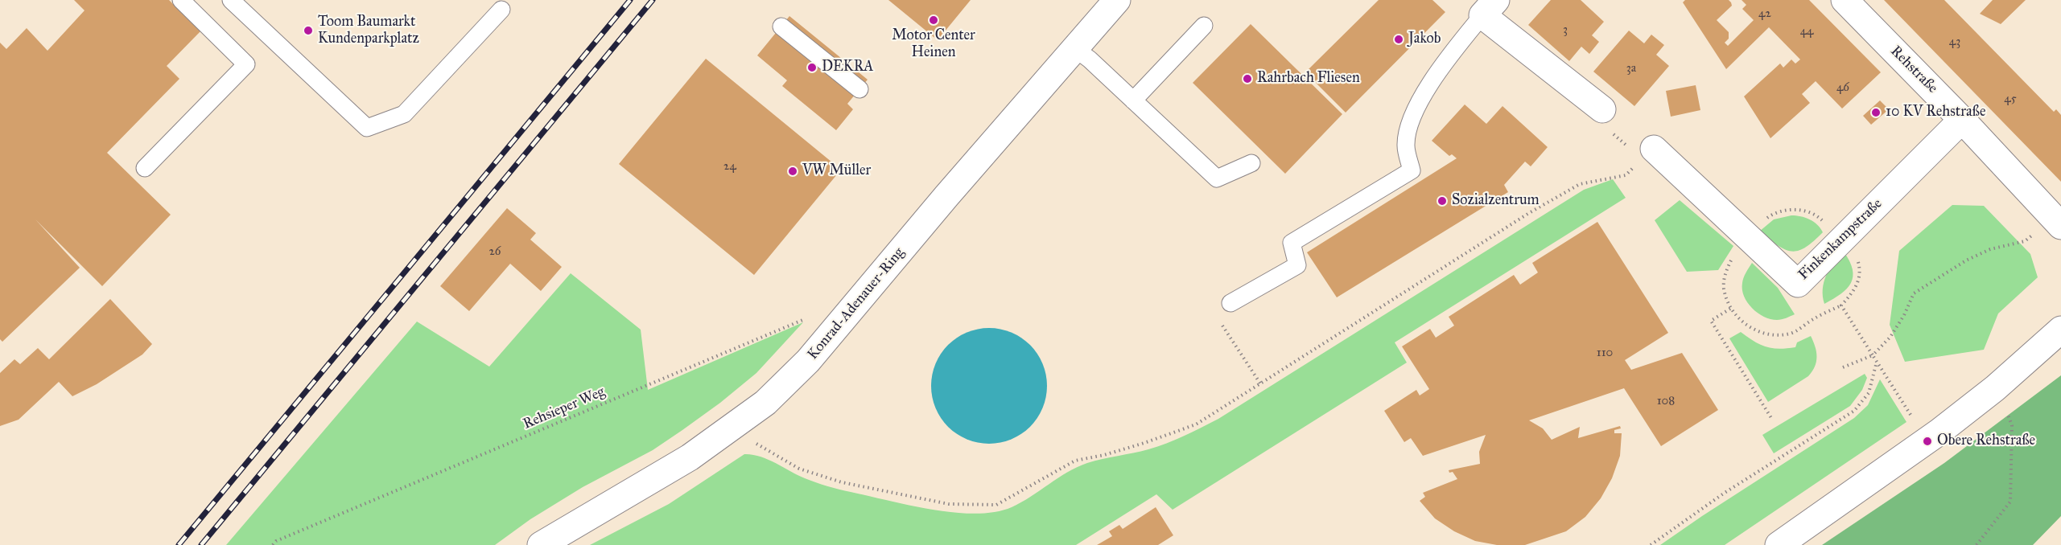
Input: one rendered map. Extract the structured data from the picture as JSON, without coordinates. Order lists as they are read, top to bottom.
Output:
{
  "streets": {
    "street": ["Rehstraße", "Finkenkampstraße", "Konrad-Adenauer-Ring"],
    "path": ["Rehsieper Weg"]
  },
  "crossings": [
    ["Rehstraße", "Finkenkampstraße"]
  ],
  "places": [
    "Motor Center Heinen",
    "Toom Baumarkt Kundenparkplatz",
    "Jakob",
    "DEKRA",
    "Rahrbach Fliesen",
    "10 KV Rehstraße",
    "VW Müller",
    "Sozialzentrum",
    "Obere Rehstraße"
  ],
  "house_numbers": [
    "42",
    "3",
    "44",
    "43",
    "3a",
    "46",
    "45",
    "24",
    "26",
    "110",
    "108"
  ]
}
